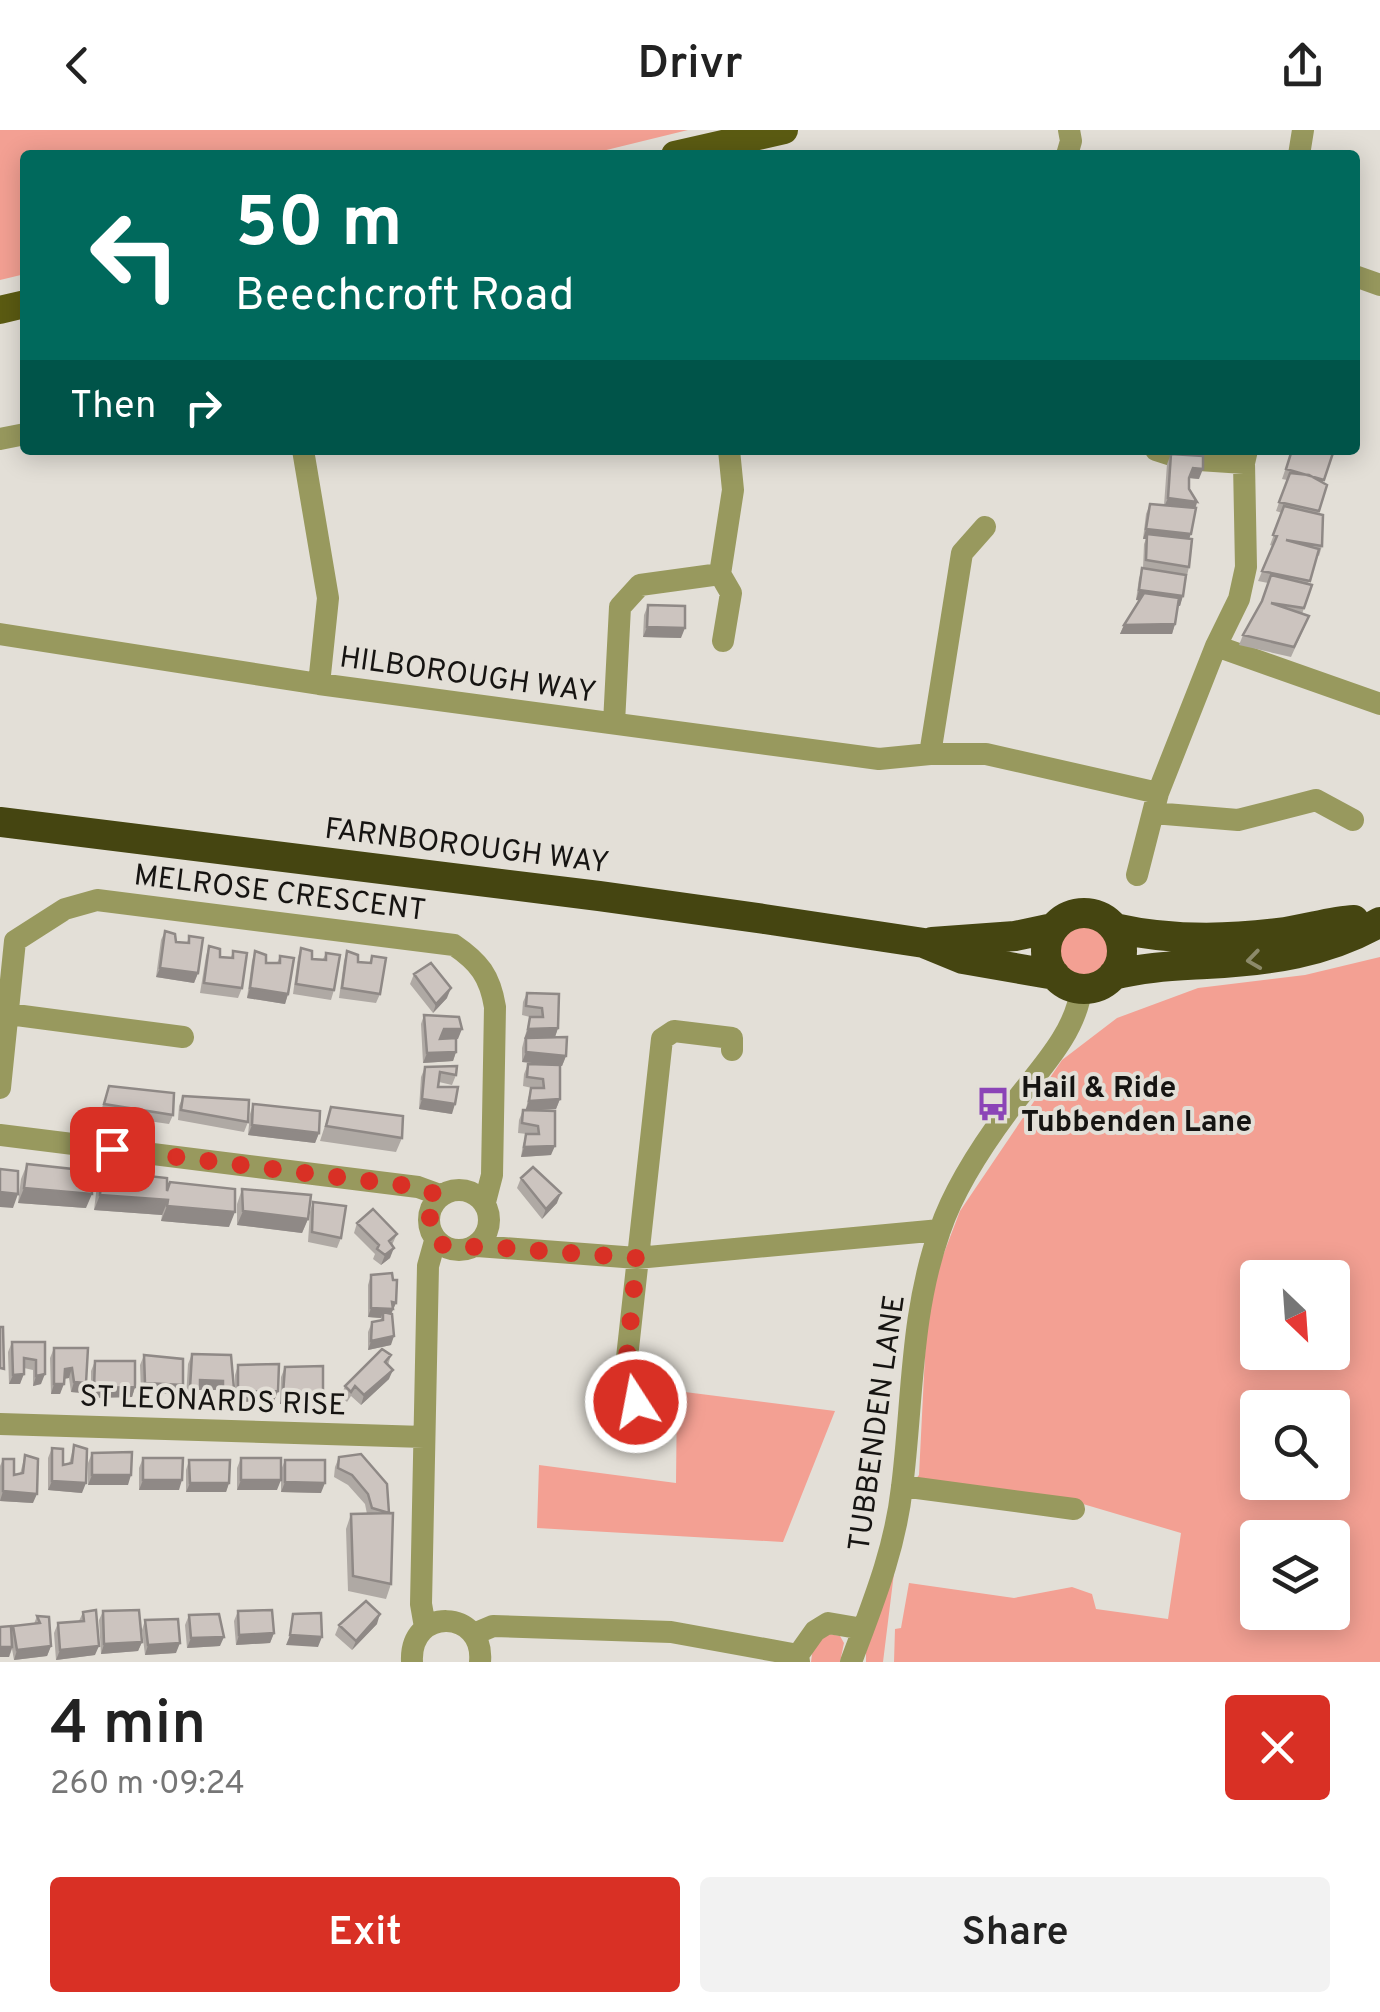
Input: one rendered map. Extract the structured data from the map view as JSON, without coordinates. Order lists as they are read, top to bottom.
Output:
{
  "streets": {
    "highway": ["FARNBOROUGH WAY"],
    "street": [
      "HILBOROUGH WAY",
      "MELROSE CRESCENT",
      "ST LEONARDS RISE",
      "TUBBENDEN LANE"
    ]
  },
  "crossings": [
    ["FARNBOROUGH WAY", "TUBBENDEN LANE"]
  ],
  "places": {
    "bus stop": ["Hail & Ride Tubbenden Lane"]
  },
  "north": "bottom right",
  "page": {
    "header": "Drivr",
    "turn": ["50 m", "Beechcroft Road"],
    "then": "Then",
    "heading": ["4 min", "260 m · 09:24"],
    "buttons": ["Exit", "Share"]
  }
}
